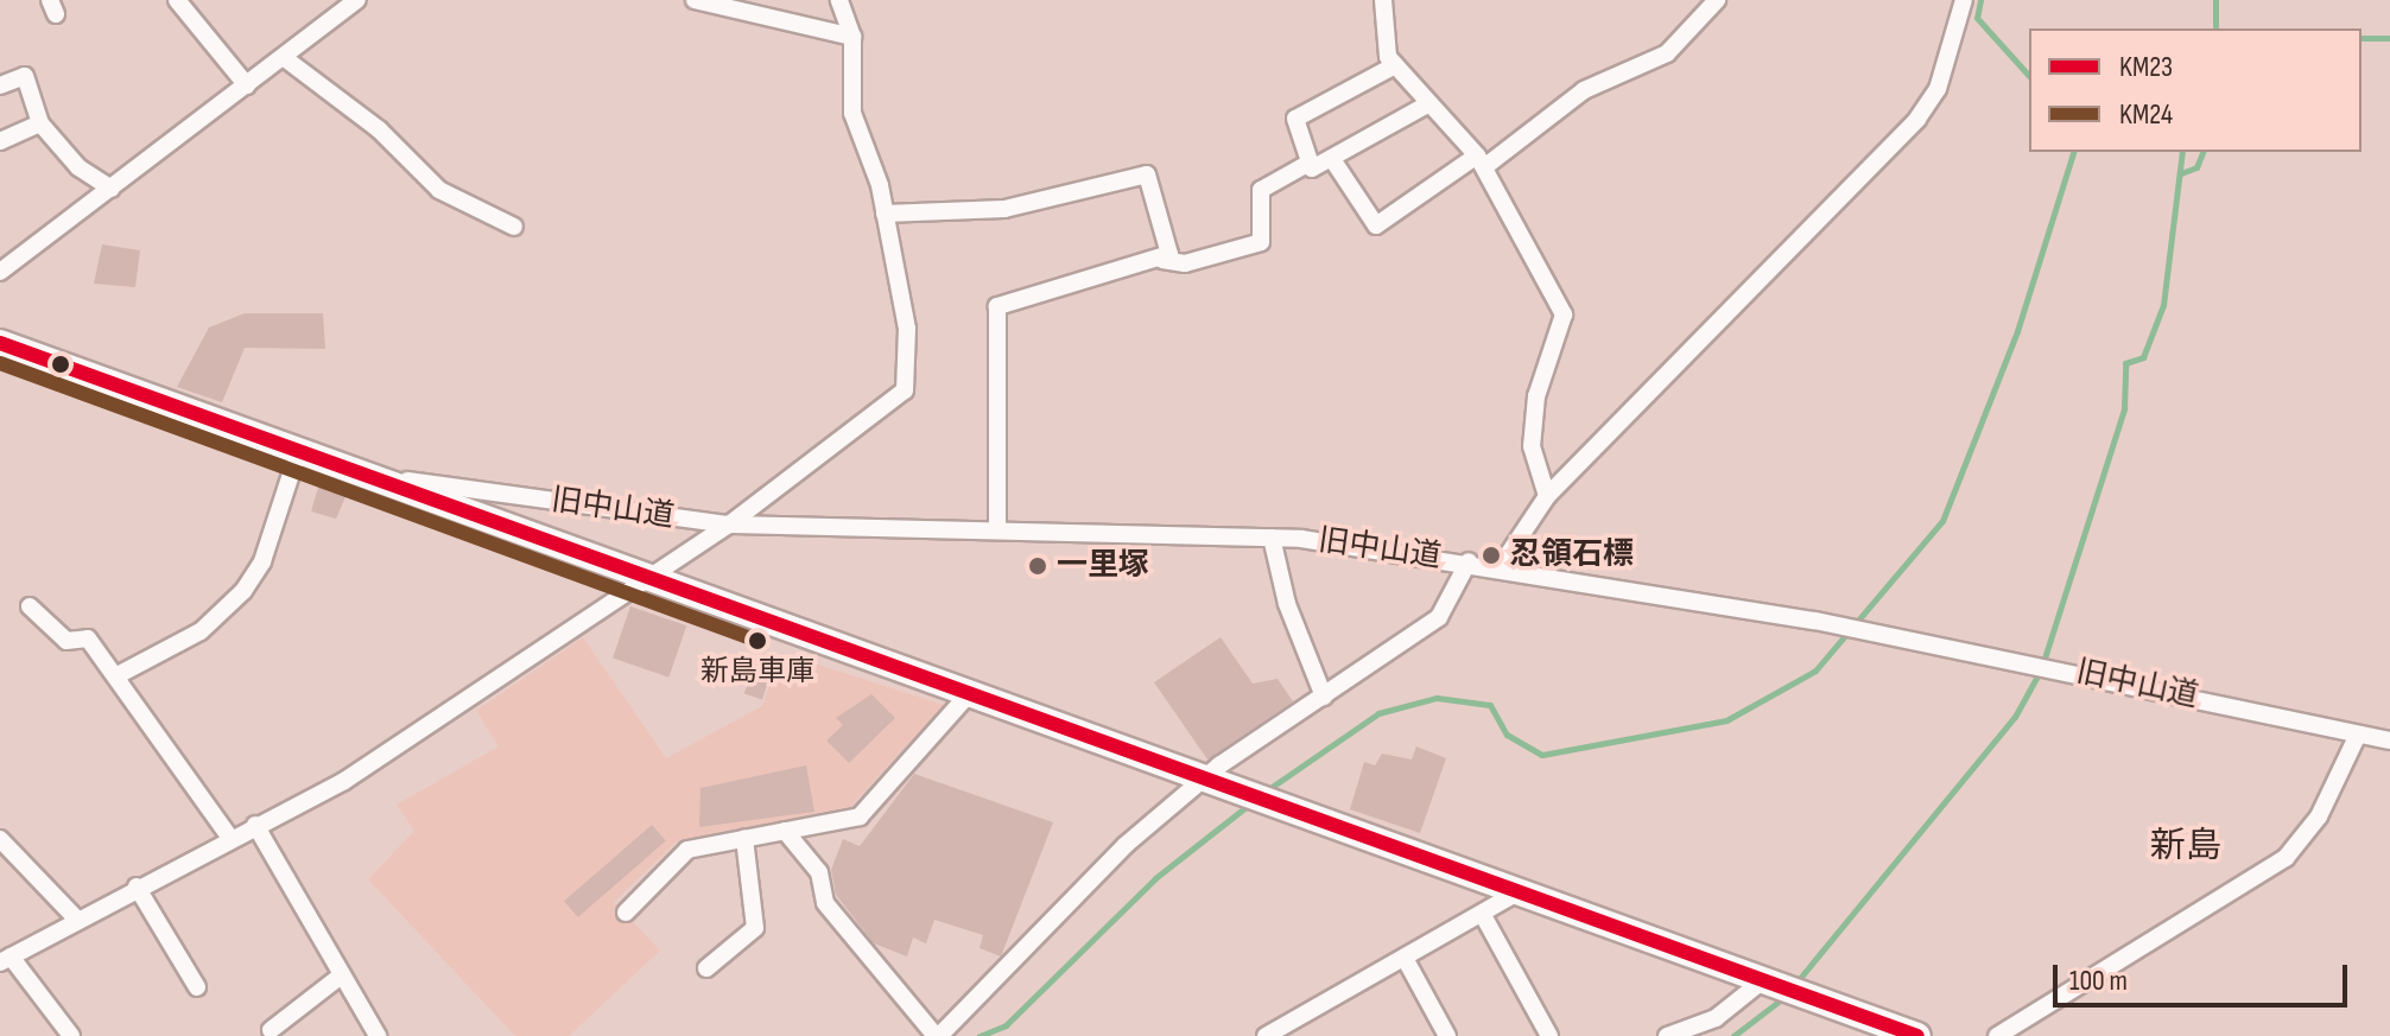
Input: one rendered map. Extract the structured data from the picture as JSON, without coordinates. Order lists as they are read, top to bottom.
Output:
{
  "streets": {
    "street": ["旧中山道"]
  },
  "districts": ["新島"],
  "places": ["忍領石標", "一里塚", "新島車庫"],
  "lines": ["transit line KM23", "transit line KM24"],
  "legend": ["KM23", "KM24"],
  "scale_bar": "100 m"
}
